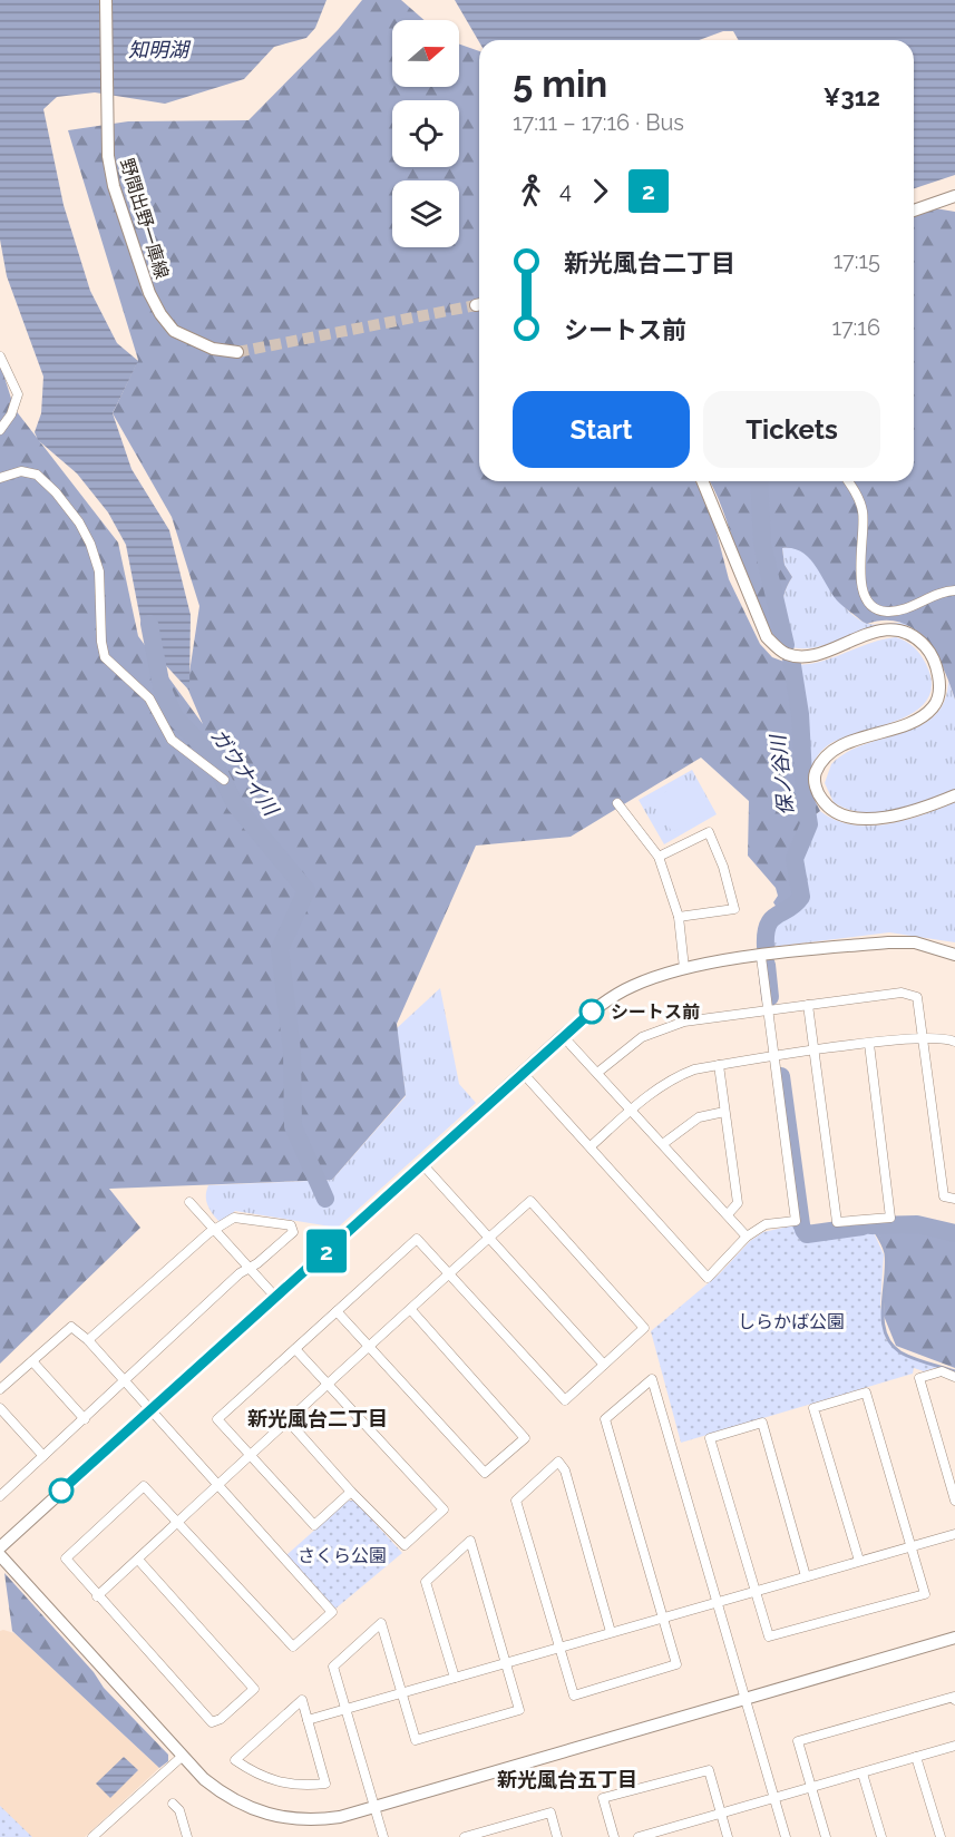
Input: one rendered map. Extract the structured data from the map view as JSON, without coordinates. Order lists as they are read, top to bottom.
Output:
{
  "streets": {
    "street": ["野間出野一庫線"]
  },
  "districts": ["新光風台二丁目", "新光風台五丁目"],
  "water": ["知明湖", "ガウナイ川", "保ノ谷川"],
  "parks": ["しらかば公園", "さくら公園"],
  "places": ["シートス前"],
  "lines": ["bus line 2"],
  "north": "right",
  "page": {
    "on_map": "2",
    "heading": ["5 min", "17:11 – 17:16 · Bus", "¥312"],
    "legs": ["4", "2"],
    "list": [
      {
        "name": "新光風台二丁目",
        "value": "17:15"
      },
      {
        "name": "シートス前",
        "value": "17:16"
      }
    ],
    "buttons": ["Start", "Tickets"]
  }
}
